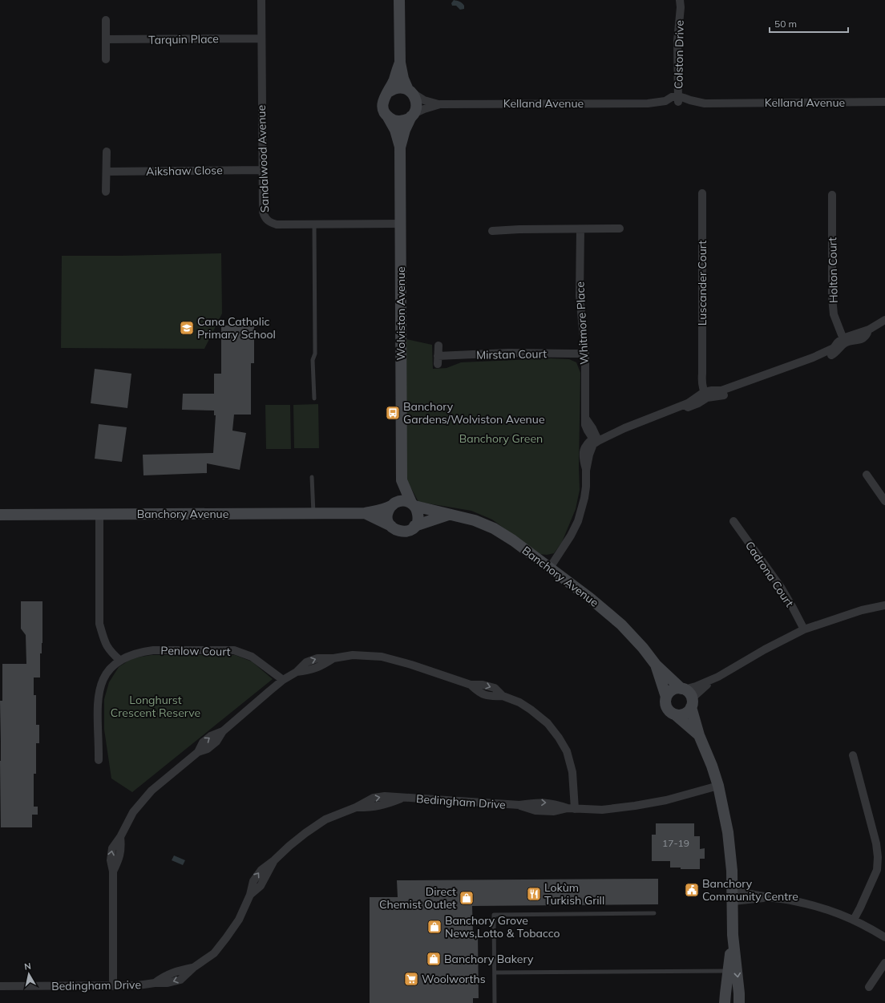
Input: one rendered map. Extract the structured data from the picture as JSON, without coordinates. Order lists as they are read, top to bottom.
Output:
{
  "streets": {
    "street": [
      "Tarquin Place",
      "Colston Drive",
      "Kelland Avenue",
      "Sandalwood Avenue",
      "Aikshaw Close",
      "Holton Court",
      "Luscander Court",
      "Wolviston Avenue",
      "Whitmore Place",
      "Mirstan Court",
      "Banchory Avenue",
      "Cadrona Court",
      "Penlow Court",
      "Bedingham Drive"
    ]
  },
  "crossings": [
    ["Tarquin Place", "Sandalwood Avenue"],
    ["Colston Drive", "Kelland Avenue"],
    ["Kelland Avenue", "Wolviston Avenue"],
    ["Sandalwood Avenue", "Aikshaw Close"],
    ["Sandalwood Avenue", "Wolviston Avenue"],
    ["Wolviston Avenue", "Banchory Avenue"],
    ["Whitmore Place", "Mirstan Court"]
  ],
  "parks": ["Banchory Green", "Longhurst Crescent Reserve"],
  "places": {
    "school or university": ["Cana Catholic Primary School"],
    "bus stop": ["Banchory Gardens/Wolviston Avenue"],
    "public building": ["Banchory Community Centre"],
    "restaurant": ["Lokùm Turkish Grill"],
    "shop": ["Direct Chemist Outlet", "Banchory Grove News,Lotto & Tobacco", "Banchory Bakery"],
    "supermarket": ["Woolworths"]
  },
  "house_numbers": ["17-19"],
  "scale_bar": "50 m",
  "north": "top"
}
